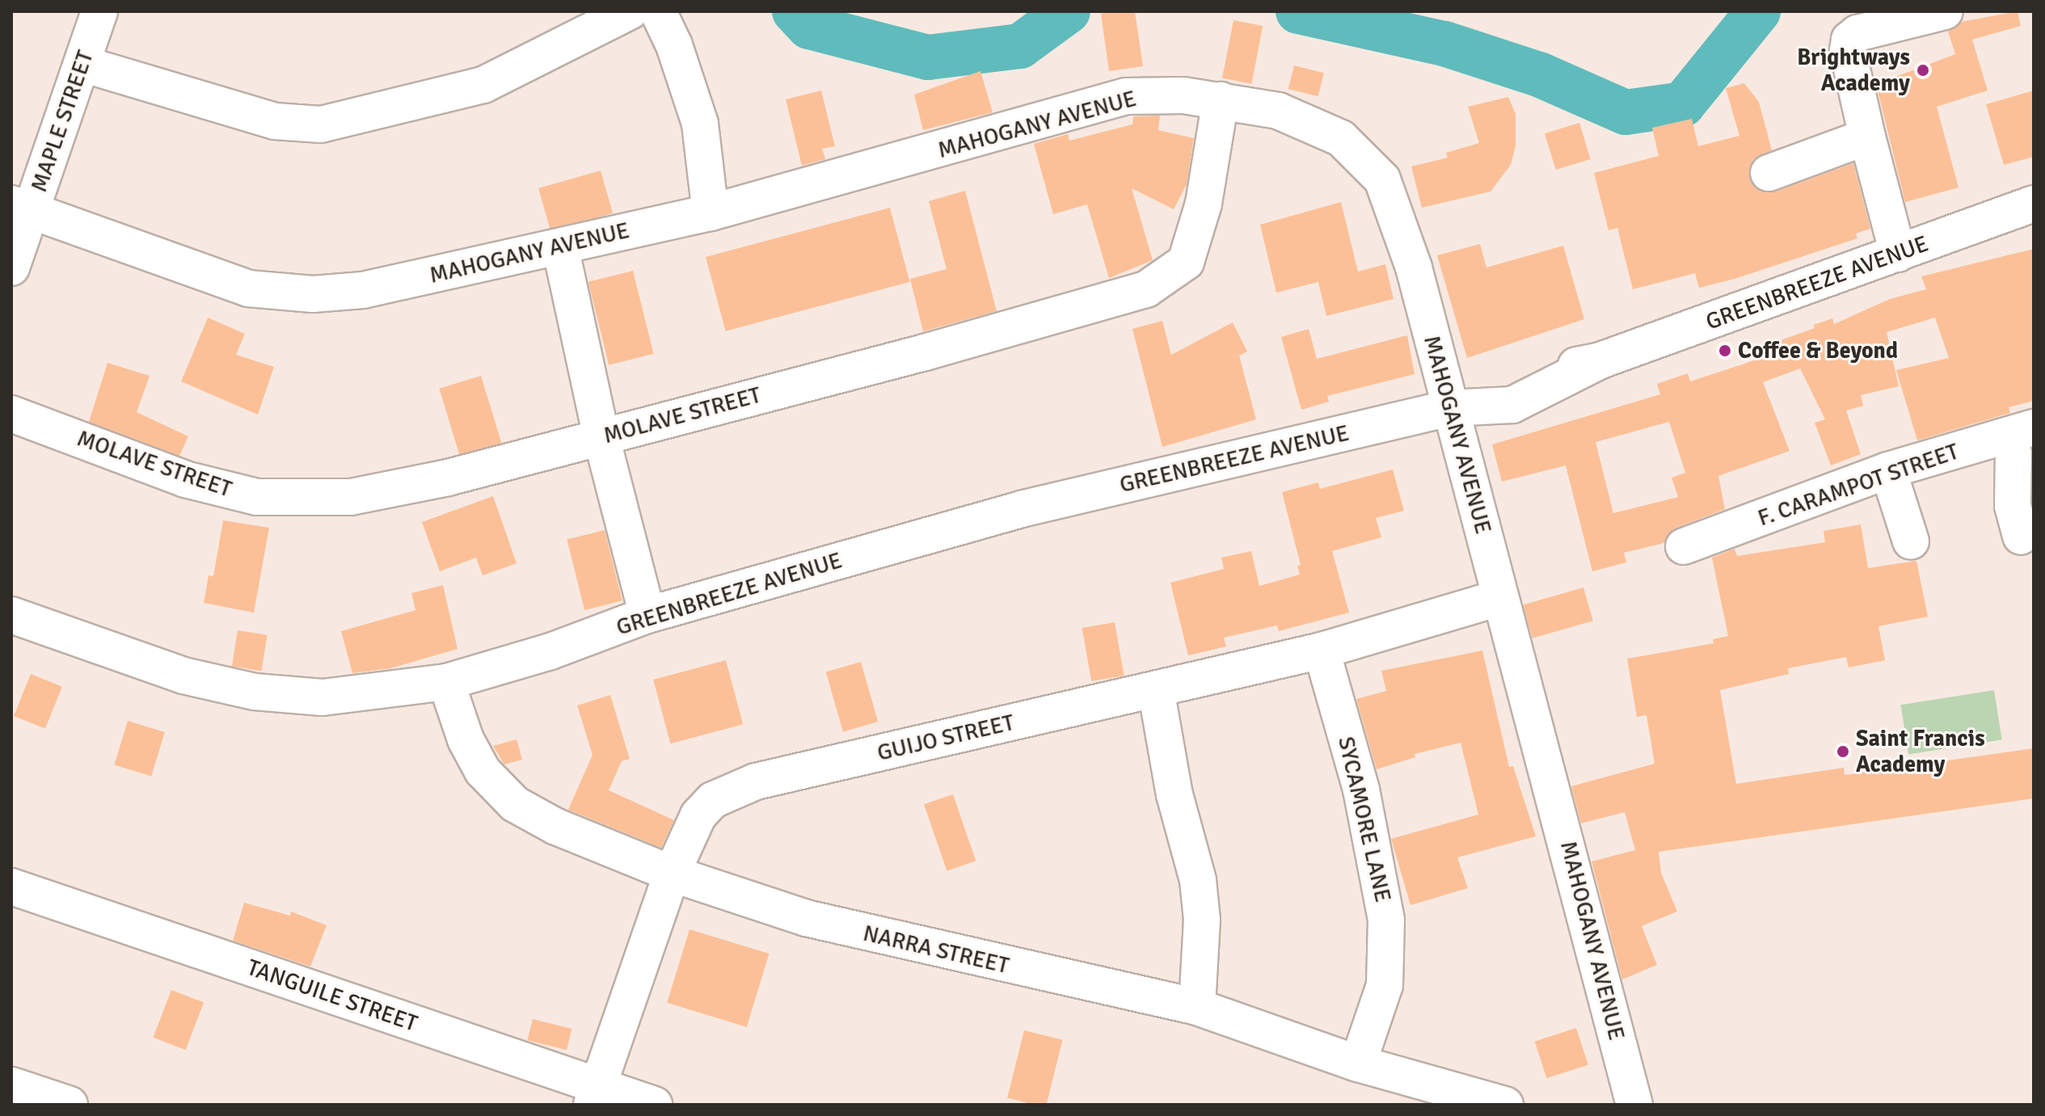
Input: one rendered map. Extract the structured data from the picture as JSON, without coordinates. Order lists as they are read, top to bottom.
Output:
{
  "streets": {
    "street": [
      "MAPLE STREET",
      "MAHOGANY AVENUE",
      "GREENBREEZE AVENUE",
      "MOLAVE STREET",
      "F. CARAMPOT STREET",
      "GUIJO STREET",
      "SYCAMORE LANE",
      "NARRA STREET",
      "TANGUILE STREET"
    ]
  },
  "crossings": [
    ["MAPLE STREET", "MAHOGANY AVENUE"],
    ["MAHOGANY AVENUE", "GREENBREEZE AVENUE"],
    ["MAHOGANY AVENUE", "MOLAVE STREET"],
    ["MAHOGANY AVENUE", "GUIJO STREET"],
    ["GREENBREEZE AVENUE", "NARRA STREET"],
    ["GUIJO STREET", "SYCAMORE LANE"],
    ["GUIJO STREET", "NARRA STREET"],
    ["GUIJO STREET", "TANGUILE STREET"],
    ["SYCAMORE LANE", "NARRA STREET"]
  ],
  "places": ["Brightways Academy", "Coffee & Beyond", "Saint Francis Academy"]
}
